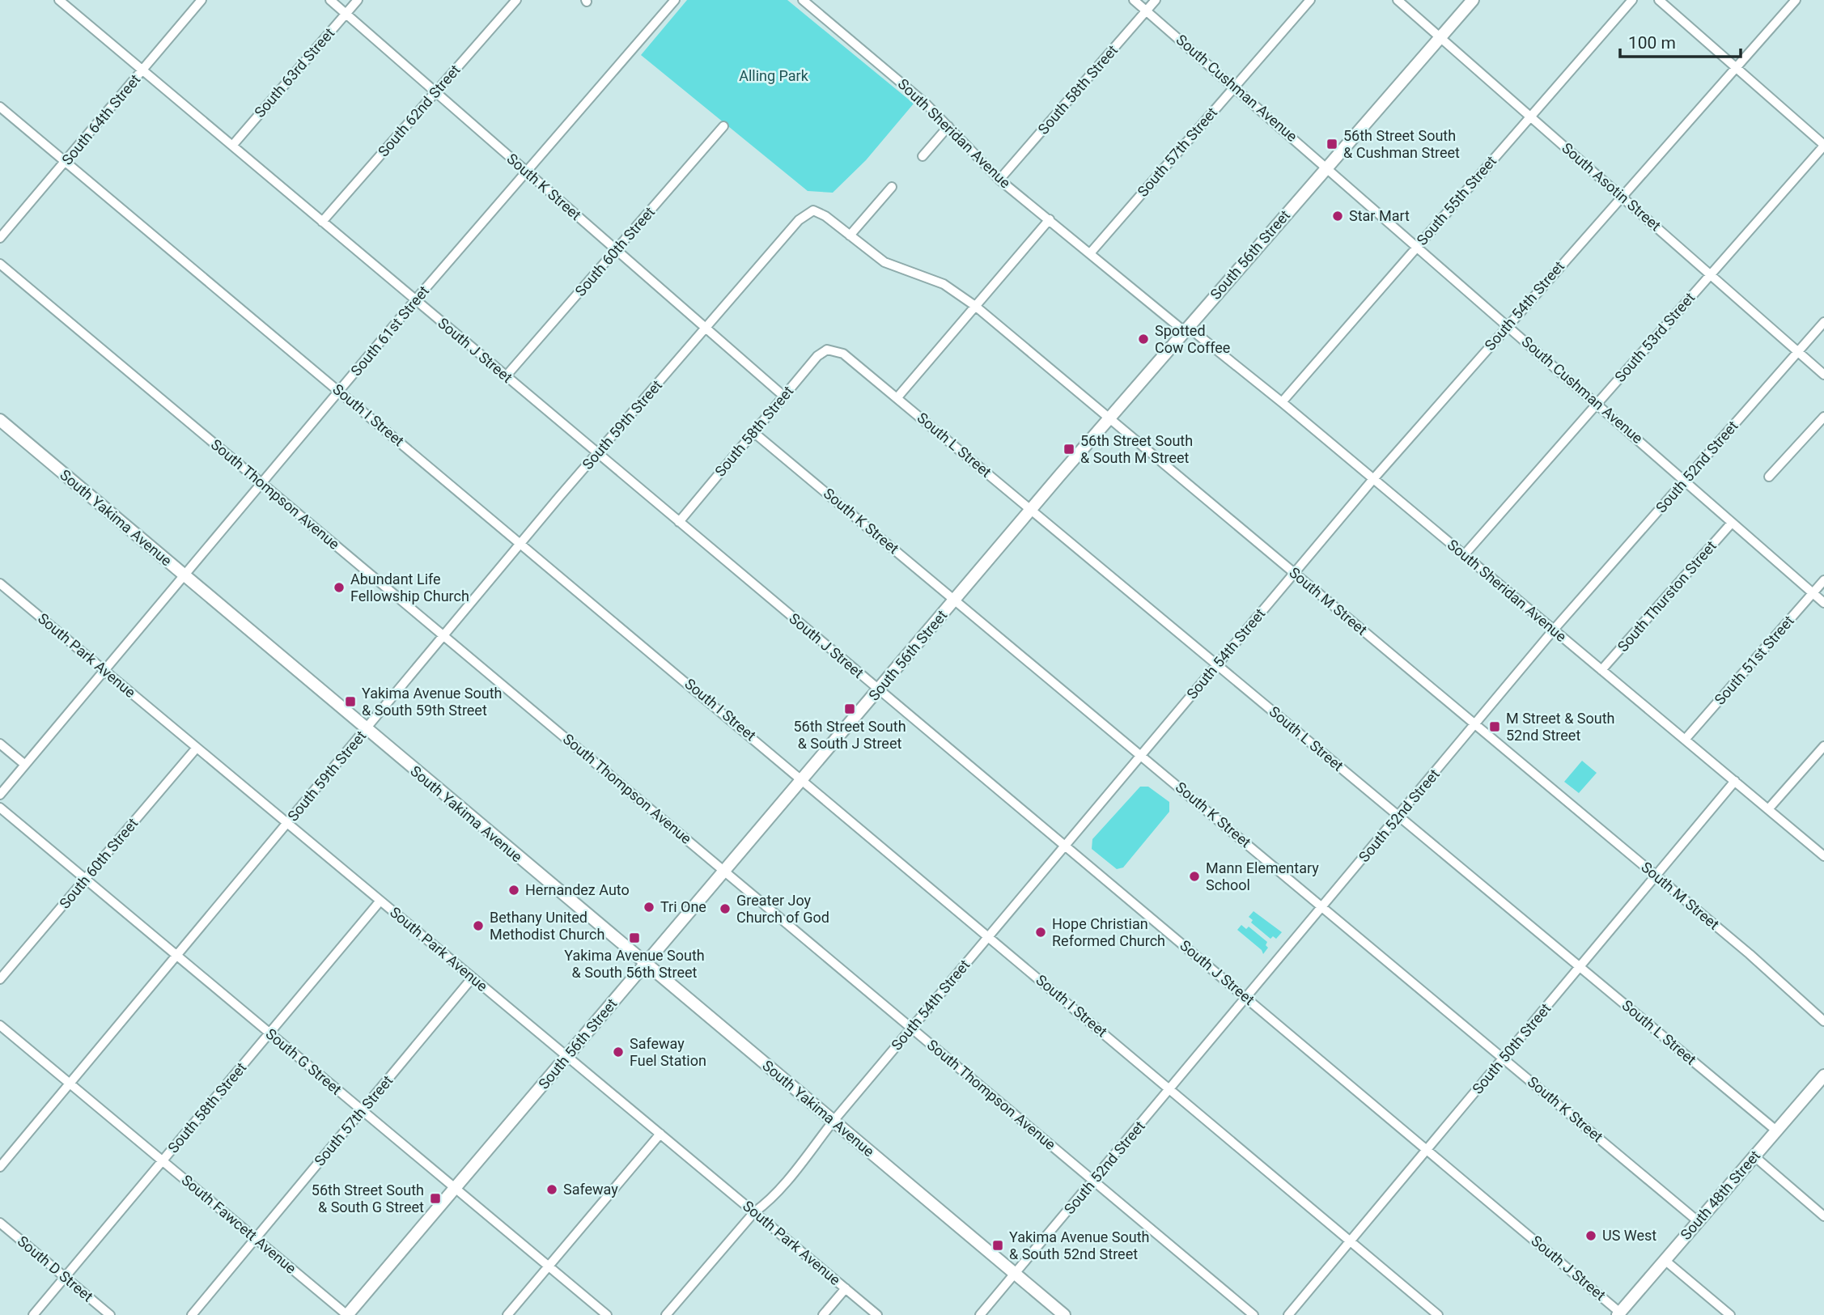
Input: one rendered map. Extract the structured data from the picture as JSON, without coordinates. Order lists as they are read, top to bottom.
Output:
{
  "streets": {
    "main road": ["South 56th Street", "South Yakima Avenue", "South 48th Street"],
    "street": [
      "South 63rd Street",
      "South Cushman Avenue",
      "South 58th Street",
      "South 62nd Street",
      "South 64th Street",
      "South Sheridan Avenue",
      "South 57th Street",
      "South K Street",
      "South Asotin Street",
      "South 55th Street",
      "South 60th Street",
      "South 54th Street",
      "South 61st Street",
      "South 53rd Street",
      "South J Street",
      "South I Street",
      "South 59th Street",
      "South L Street",
      "South 52nd Street",
      "South Thompson Avenue",
      "South Thurston Street",
      "South M Street",
      "South Park Avenue",
      "South 51st Street",
      "South 50th Street",
      "South G Street",
      "South Fawcett Avenue",
      "South D Street"
    ]
  },
  "crossings": [
    ["South 63rd Street", "South K Street"],
    ["South 63rd Street", "South J Street"],
    ["South Cushman Avenue", "South 58th Street"],
    ["South Cushman Avenue", "South 57th Street"],
    ["South Cushman Avenue", "South 55th Street"],
    ["South Cushman Avenue", "South 56th Street"],
    ["South Cushman Avenue", "South 54th Street"],
    ["South Cushman Avenue", "South 53rd Street"],
    ["South Cushman Avenue", "South 52nd Street"],
    ["South Cushman Avenue", "South Thurston Street"],
    ["South Cushman Avenue", "South 51st Street"],
    ["South 58th Street", "South Sheridan Avenue"],
    ["South 58th Street", "South K Street"],
    ["South 58th Street", "South J Street"],
    ["South 58th Street", "South L Street"],
    ["South 58th Street", "South Park Avenue"],
    ["South 58th Street", "South G Street"],
    ["South 58th Street", "South Fawcett Avenue"],
    ["South 58th Street", "South D Street"],
    ["South 62nd Street", "South K Street"],
    ["South 62nd Street", "South J Street"],
    ["South 64th Street", "South J Street"],
    ["South 64th Street", "South I Street"],
    ["South Sheridan Avenue", "South 57th Street"],
    ["South Sheridan Avenue", "South 55th Street"],
    ["South Sheridan Avenue", "South 56th Street"],
    ["South Sheridan Avenue", "South 54th Street"],
    ["South Sheridan Avenue", "South 53rd Street"],
    ["South Sheridan Avenue", "South 52nd Street"],
    ["South Sheridan Avenue", "South Thurston Street"],
    ["South Sheridan Avenue", "South 51st Street"],
    ["South Sheridan Avenue", "South 50th Street"],
    ["South 57th Street", "South Park Avenue"],
    ["South 57th Street", "South G Street"],
    ["South 57th Street", "South Fawcett Avenue"],
    ["South K Street", "South 60th Street"],
    ["South K Street", "South 56th Street"],
    ["South K Street", "South 54th Street"],
    ["South K Street", "South 61st Street"],
    ["South K Street", "South 59th Street"],
    ["South K Street", "South 52nd Street"],
    ["South K Street", "South 50th Street"],
    ["South K Street", "South 48th Street"],
    ["South Asotin Street", "South 55th Street"],
    ["South Asotin Street", "South 56th Street"],
    ["South Asotin Street", "South 54th Street"],
    ["South Asotin Street", "South 53rd Street"],
    ["South Asotin Street", "South 52nd Street"],
    ["South 60th Street", "South J Street"],
    ["South 60th Street", "South Park Avenue"],
    ["South 60th Street", "South G Street"],
    ["South 56th Street", "South J Street"],
    ["South 56th Street", "South I Street"],
    ["South 56th Street", "South L Street"],
    ["South 56th Street", "South Thompson Avenue"],
    ["South 56th Street", "South Yakima Avenue"],
    ["South 56th Street", "South M Street"],
    ["South 56th Street", "South Park Avenue"],
    ["South 56th Street", "South G Street"],
    ["South 56th Street", "South Fawcett Avenue"],
    ["South 54th Street", "South J Street"],
    ["South 54th Street", "South I Street"],
    ["South 54th Street", "South L Street"],
    ["South 54th Street", "South Thompson Avenue"],
    ["South 54th Street", "South Yakima Avenue"],
    ["South 54th Street", "South M Street"],
    ["South 54th Street", "South Park Avenue"],
    ["South 61st Street", "South J Street"],
    ["South 61st Street", "South I Street"],
    ["South 61st Street", "South Thompson Avenue"],
    ["South 61st Street", "South Yakima Avenue"],
    ["South 61st Street", "South Park Avenue"],
    ["South J Street", "South 59th Street"],
    ["South J Street", "South 52nd Street"],
    ["South J Street", "South 50th Street"],
    ["South J Street", "South 48th Street"],
    ["South I Street", "South 59th Street"],
    ["South I Street", "South 52nd Street"],
    ["South I Street", "South 50th Street"],
    ["South 59th Street", "South Thompson Avenue"],
    ["South 59th Street", "South Yakima Avenue"],
    ["South 59th Street", "South M Street"],
    ["South 59th Street", "South Park Avenue"],
    ["South 59th Street", "South G Street"],
    ["South 59th Street", "South Fawcett Avenue"],
    ["South L Street", "South 52nd Street"],
    ["South L Street", "South 50th Street"],
    ["South L Street", "South 48th Street"],
    ["South 52nd Street", "South Thompson Avenue"],
    ["South 52nd Street", "South Yakima Avenue"],
    ["South 52nd Street", "South M Street"],
    ["South M Street", "South 50th Street"]
  ],
  "parks": ["Alling Park"],
  "places": {
    "transit": [
      "56th Street South & Cushman Street",
      "56th Street South & South M Street",
      "Yakima Avenue South & South 59th Street",
      "56th Street South & South J Street",
      "M Street & South 52nd Street",
      "Yakima Avenue South & South 56th Street",
      "56th Street South & South G Street",
      "Yakima Avenue South & South 52nd Street"
    ],
    "other": [
      "Star Mart",
      "Spotted Cow Coffee",
      "Abundant Life Fellowship Church",
      "Mann Elementary School",
      "Hernandez Auto",
      "Tri One",
      "Greater Joy Church of God",
      "Bethany United Methodist Church",
      "Hope Christian Reformed Church",
      "Safeway Fuel Station",
      "Safeway",
      "US West"
    ]
  },
  "scale_bar": "100 m"
}
